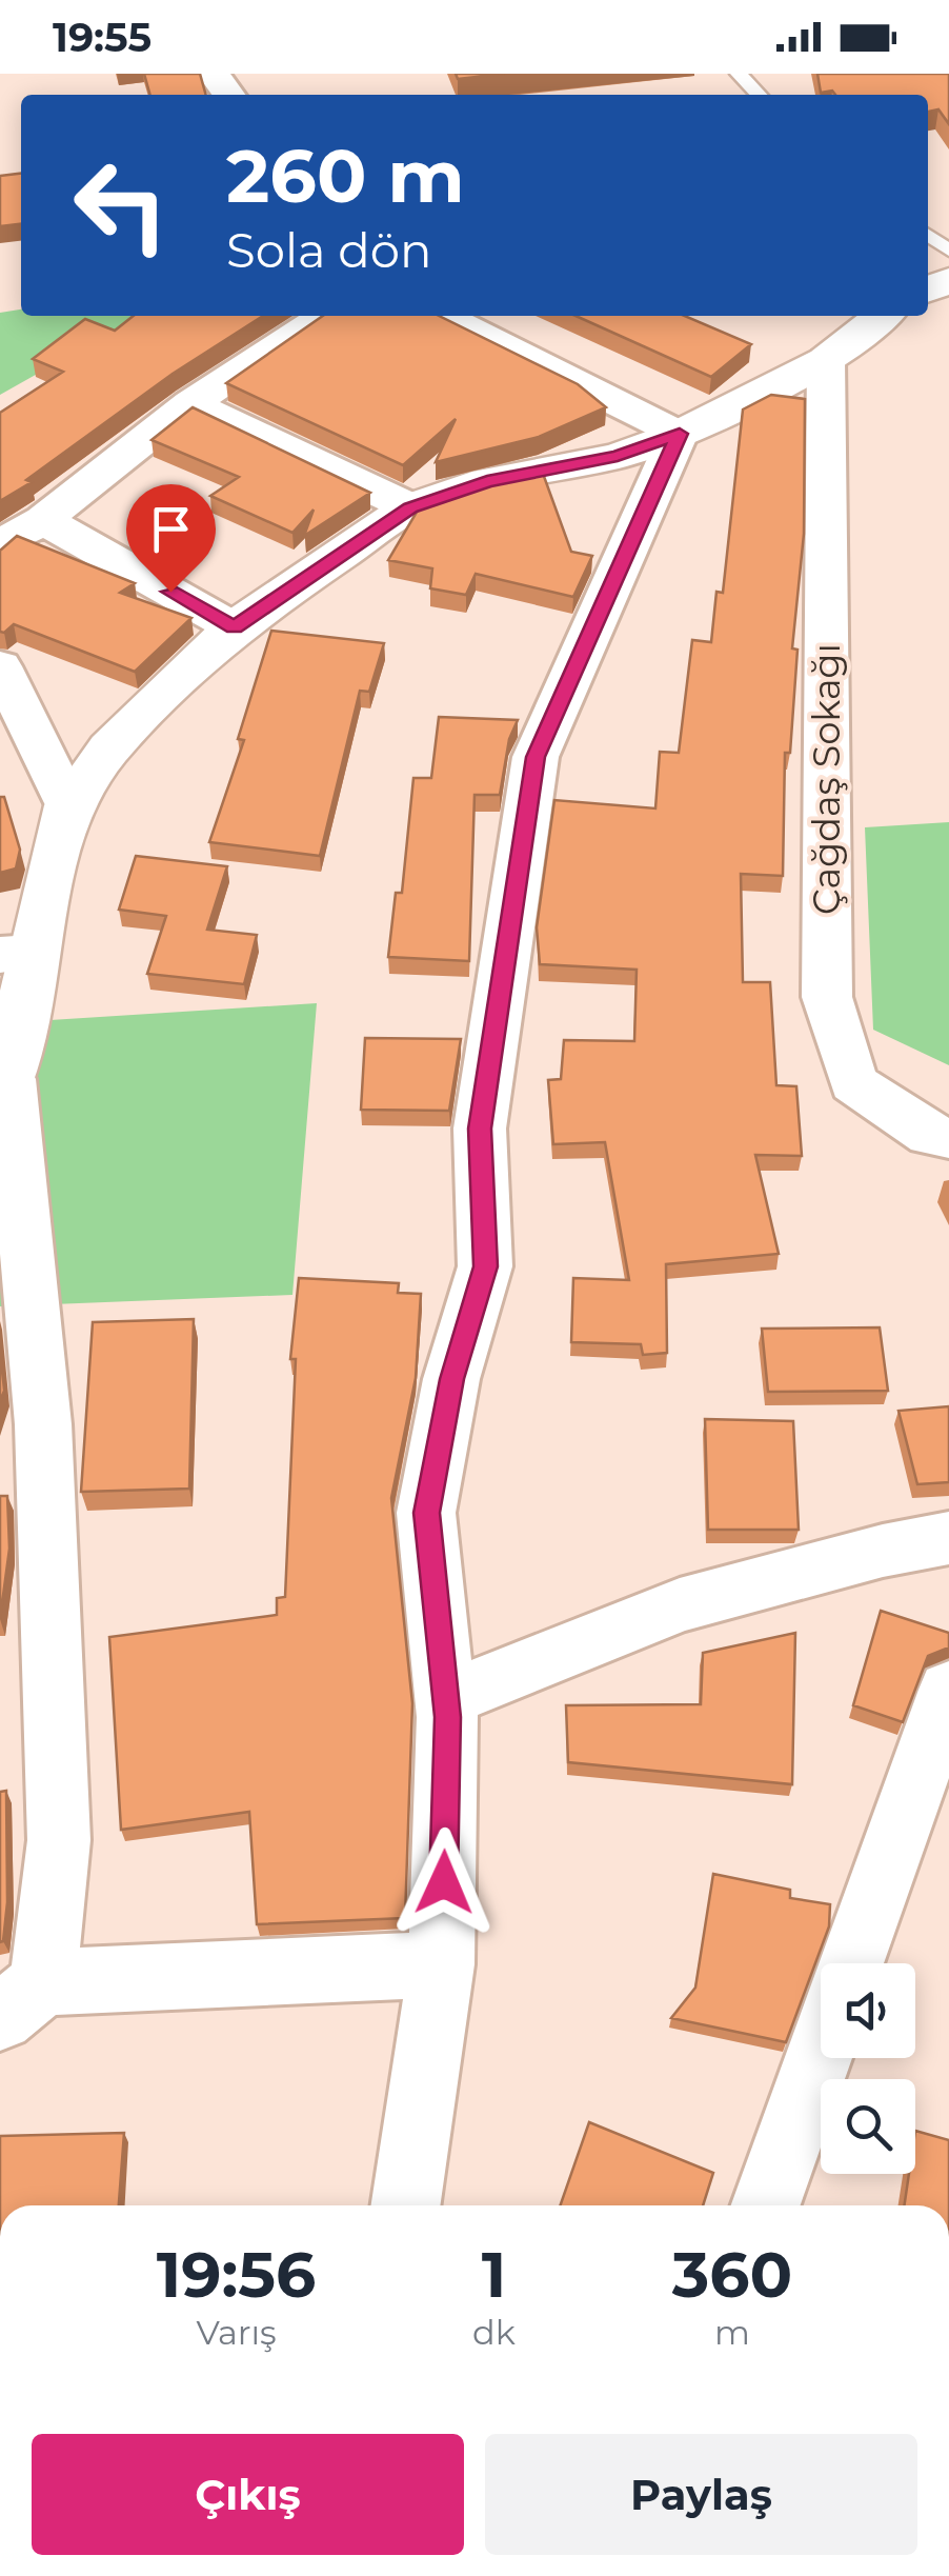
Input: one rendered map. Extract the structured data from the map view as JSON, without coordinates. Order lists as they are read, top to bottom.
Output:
{
  "streets": {
    "street": ["Çağdaş Sokağı"]
  },
  "page": {
    "status": "19:55",
    "turn": ["260 m", "Sola dön"],
    "eta": [
      "19:56",
      "Varış",
      "1",
      "dk",
      "360",
      "m"
    ],
    "buttons": ["Çıkış", "Paylaş"]
  }
}
